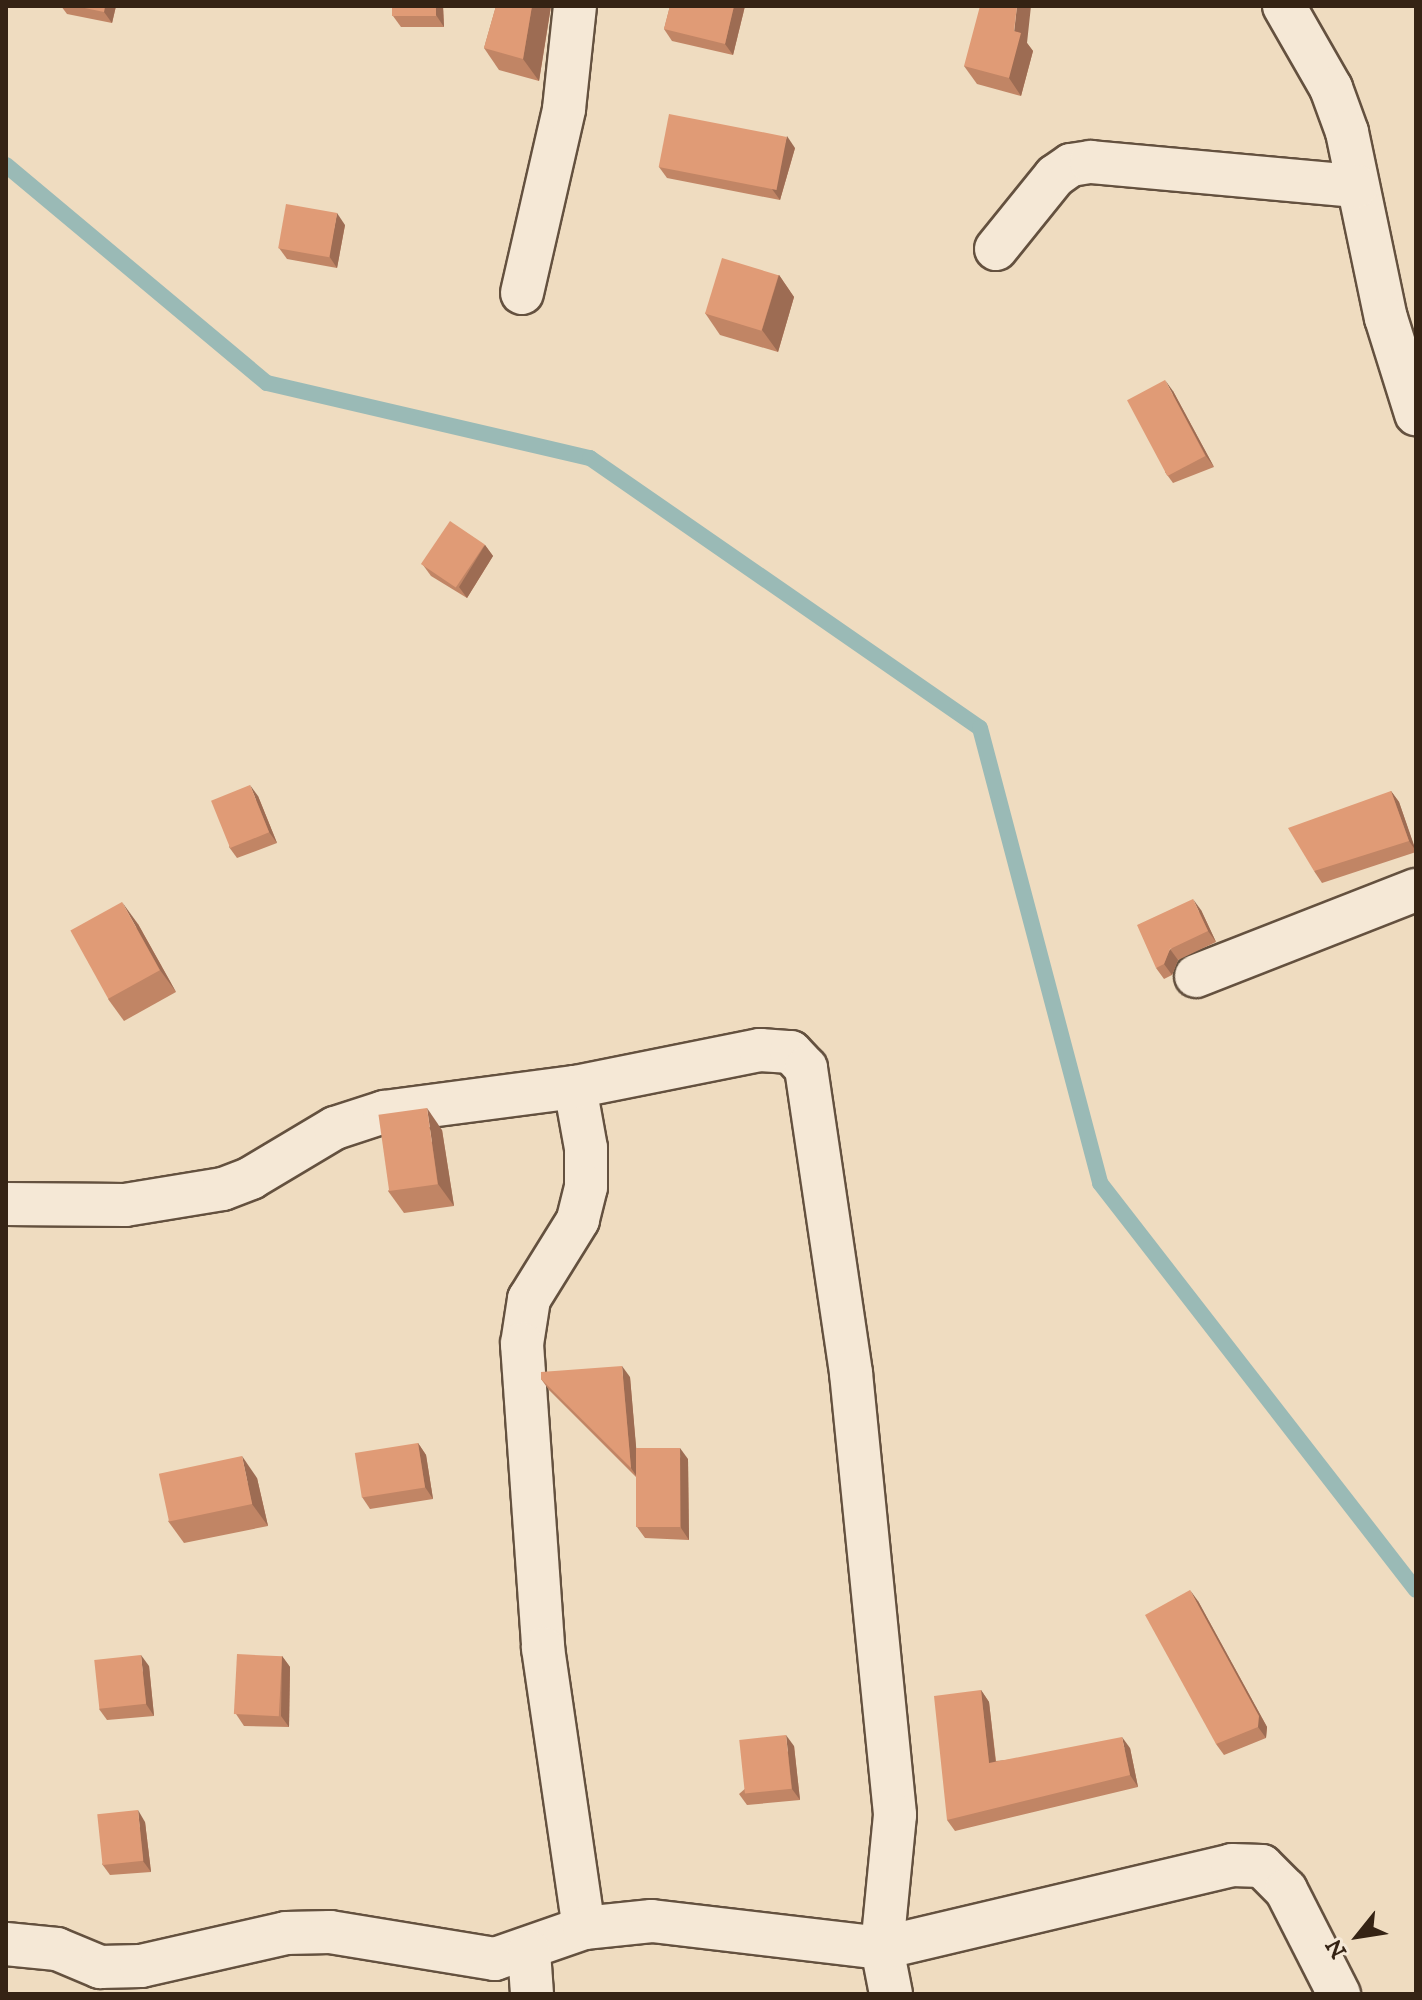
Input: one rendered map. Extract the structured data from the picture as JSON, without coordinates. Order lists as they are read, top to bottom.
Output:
{
  "north": "bottom left"
}
